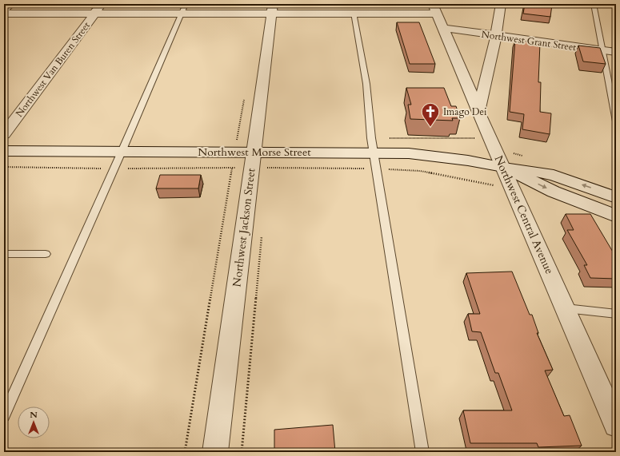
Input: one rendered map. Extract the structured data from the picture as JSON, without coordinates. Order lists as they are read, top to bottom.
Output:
{
  "streets": {
    "street": [
      "Northwest Grant Street",
      "Northwest Van Buren Street",
      "Northwest Morse Street",
      "Northwest Central Avenue",
      "Northwest Jackson Street"
    ]
  },
  "crossings": [
    ["Northwest Grant Street", "Northwest Van Buren Street"],
    ["Northwest Grant Street", "Northwest Central Avenue"],
    ["Northwest Grant Street", "Northwest Jackson Street"],
    ["Northwest Morse Street", "Northwest Central Avenue"],
    ["Northwest Morse Street", "Northwest Jackson Street"]
  ],
  "places": {
    "church": ["Imago Dei"]
  },
  "north": "top"
}
